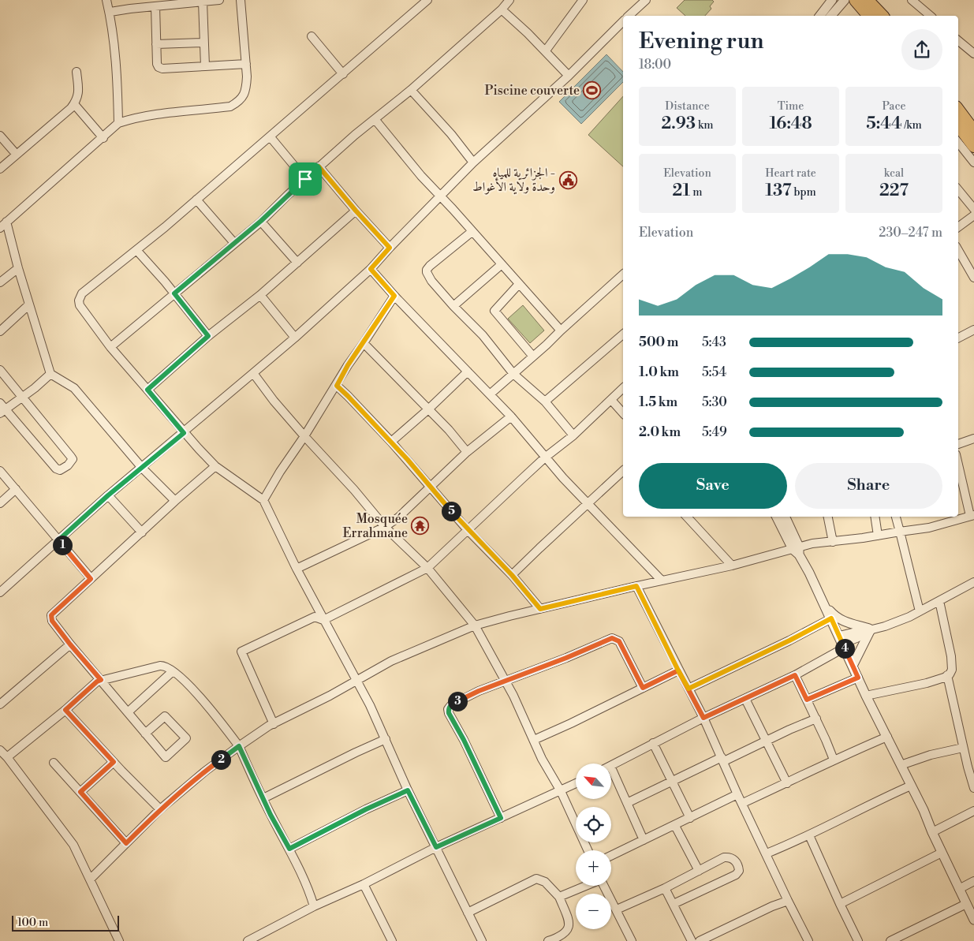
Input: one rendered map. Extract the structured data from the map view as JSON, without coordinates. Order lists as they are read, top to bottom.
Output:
{
  "places": {
    "sports": ["Piscine couverte"],
    "public building": ["الجزائرية للمياه - وحدة ولاية الأغواط"],
    "temple": ["Mosquée Errahmane"]
  },
  "scale_bar": "100 m",
  "north": "top left",
  "page": {
    "heading": ["Evening run", "18:00"],
    "stats": [
      ["Distance", "2.93 km"],
      ["Time", "16:48"],
      ["Pace", "5:44 /km"],
      ["Elevation", "21 m"],
      ["Heart rate", "137 bpm"],
      ["kcal", "227"]
    ],
    "chart": ["Elevation", "230–247 m"],
    "list": [
      {
        "name": "500 m",
        "note": "5:43"
      },
      {
        "name": "1.0 km",
        "note": "5:54"
      },
      {
        "name": "1.5 km",
        "note": "5:30"
      },
      {
        "name": "2.0 km",
        "note": "5:49"
      }
    ],
    "buttons": ["Save", "Share"],
    "pins": [
      "5",
      "1",
      "4",
      "3",
      "2"
    ],
    "map_buttons": ["+", "−"],
    "scale": "100 m"
  }
}
